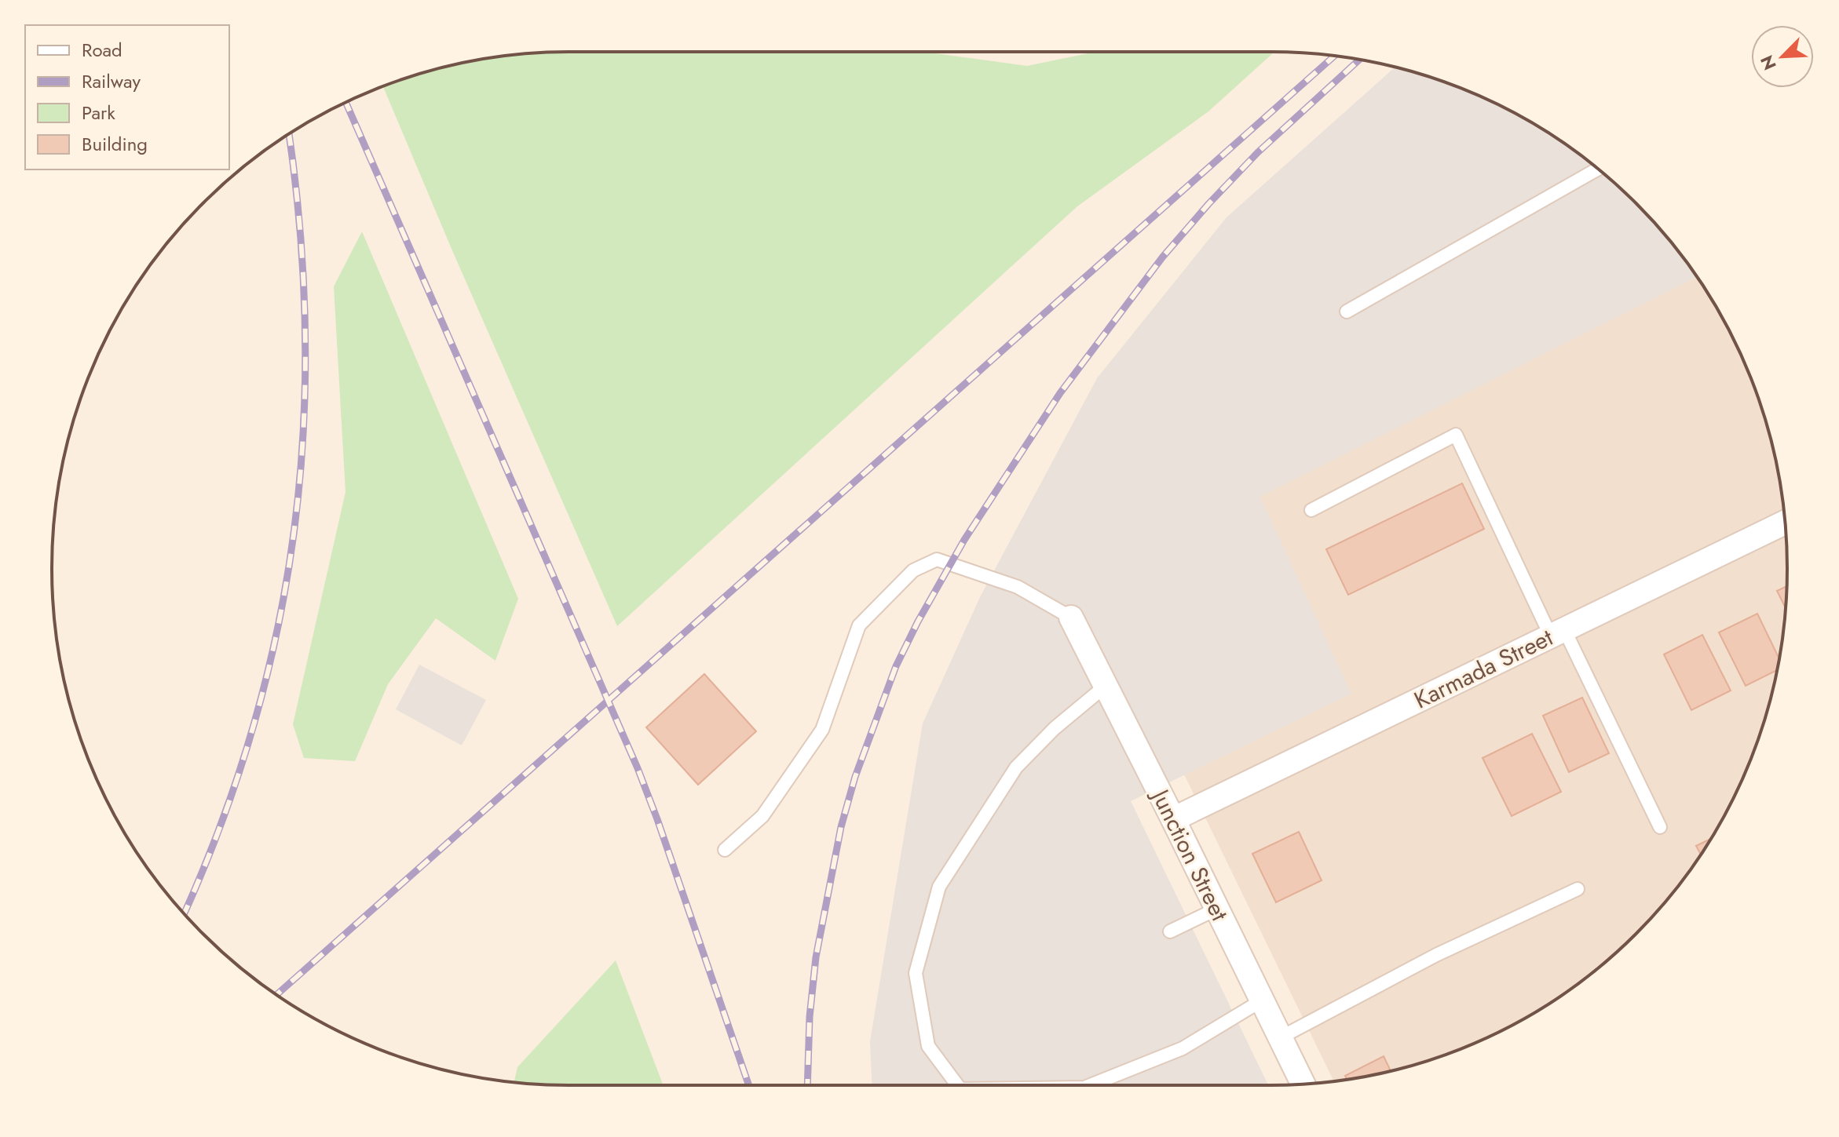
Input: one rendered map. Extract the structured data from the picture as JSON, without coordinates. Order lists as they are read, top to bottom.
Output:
{
  "streets": {
    "street": ["Karmada Street", "Junction Street"]
  },
  "crossings": [
    ["Karmada Street", "Junction Street"]
  ],
  "legend": [
    "Road",
    "Railway",
    "Park",
    "Building"
  ],
  "north": "bottom left"
}
